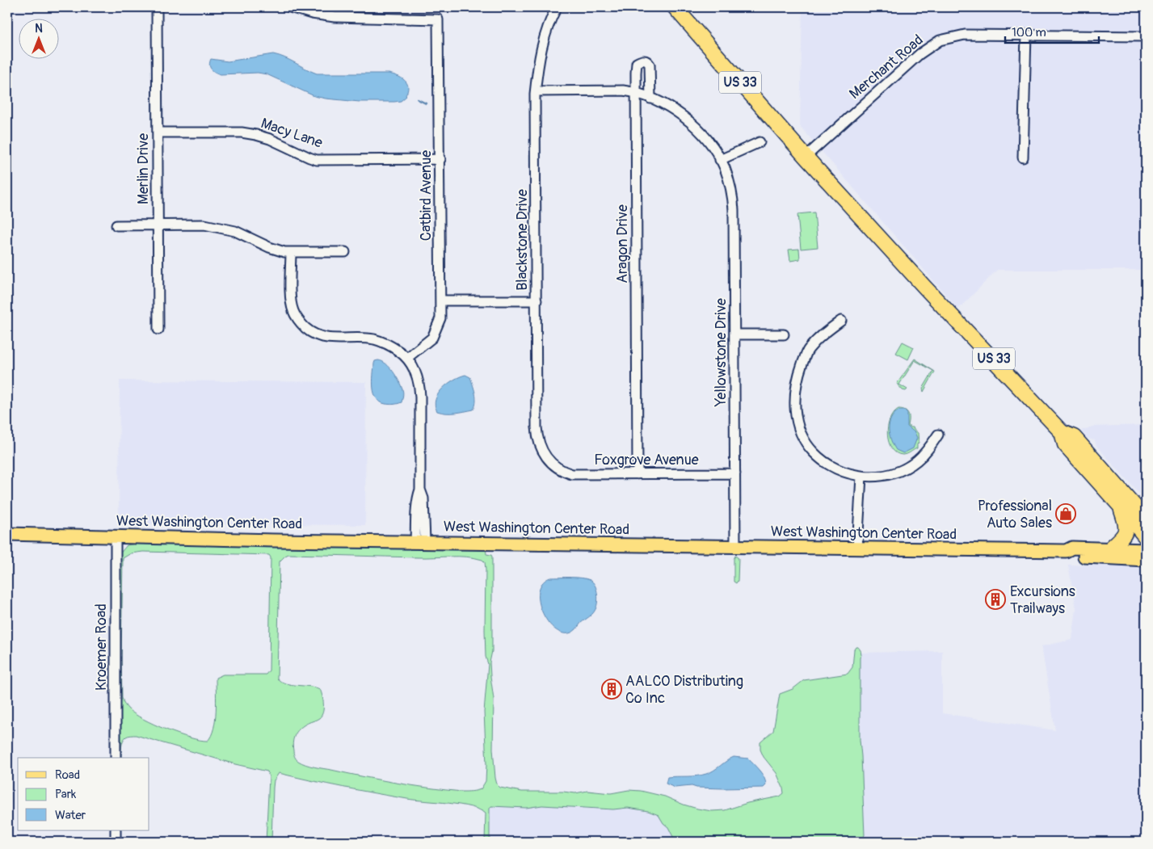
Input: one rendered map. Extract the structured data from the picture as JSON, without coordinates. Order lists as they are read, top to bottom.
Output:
{
  "streets": {
    "highway": ["US 33"],
    "main road": ["West Washington Center Road"],
    "street": [
      "Merchant Road",
      "Macy Lane",
      "Merlin Drive",
      "Catbird Avenue",
      "Blackstone Drive",
      "Aragon Drive",
      "Yellowstone Drive",
      "Foxgrove Avenue",
      "Kroemer Road"
    ]
  },
  "crossings": [
    ["Merchant Road", "US 33"],
    ["Macy Lane", "Merlin Drive"],
    ["Macy Lane", "Catbird Avenue"],
    ["Blackstone Drive", "Yellowstone Drive"],
    ["Blackstone Drive", "Foxgrove Avenue"],
    ["Aragon Drive", "Yellowstone Drive"],
    ["Aragon Drive", "Foxgrove Avenue"],
    ["Yellowstone Drive", "Foxgrove Avenue"],
    ["Yellowstone Drive", "West Washington Center Road"],
    ["West Washington Center Road", "Kroemer Road"]
  ],
  "places": {
    "shop": ["Professional Auto Sales"],
    "building": ["Excursions Trailways", "AALCO Distributing Co Inc"]
  },
  "legend": ["Road", "Park", "Water"],
  "scale_bar": "100 m",
  "north": "top"
}
